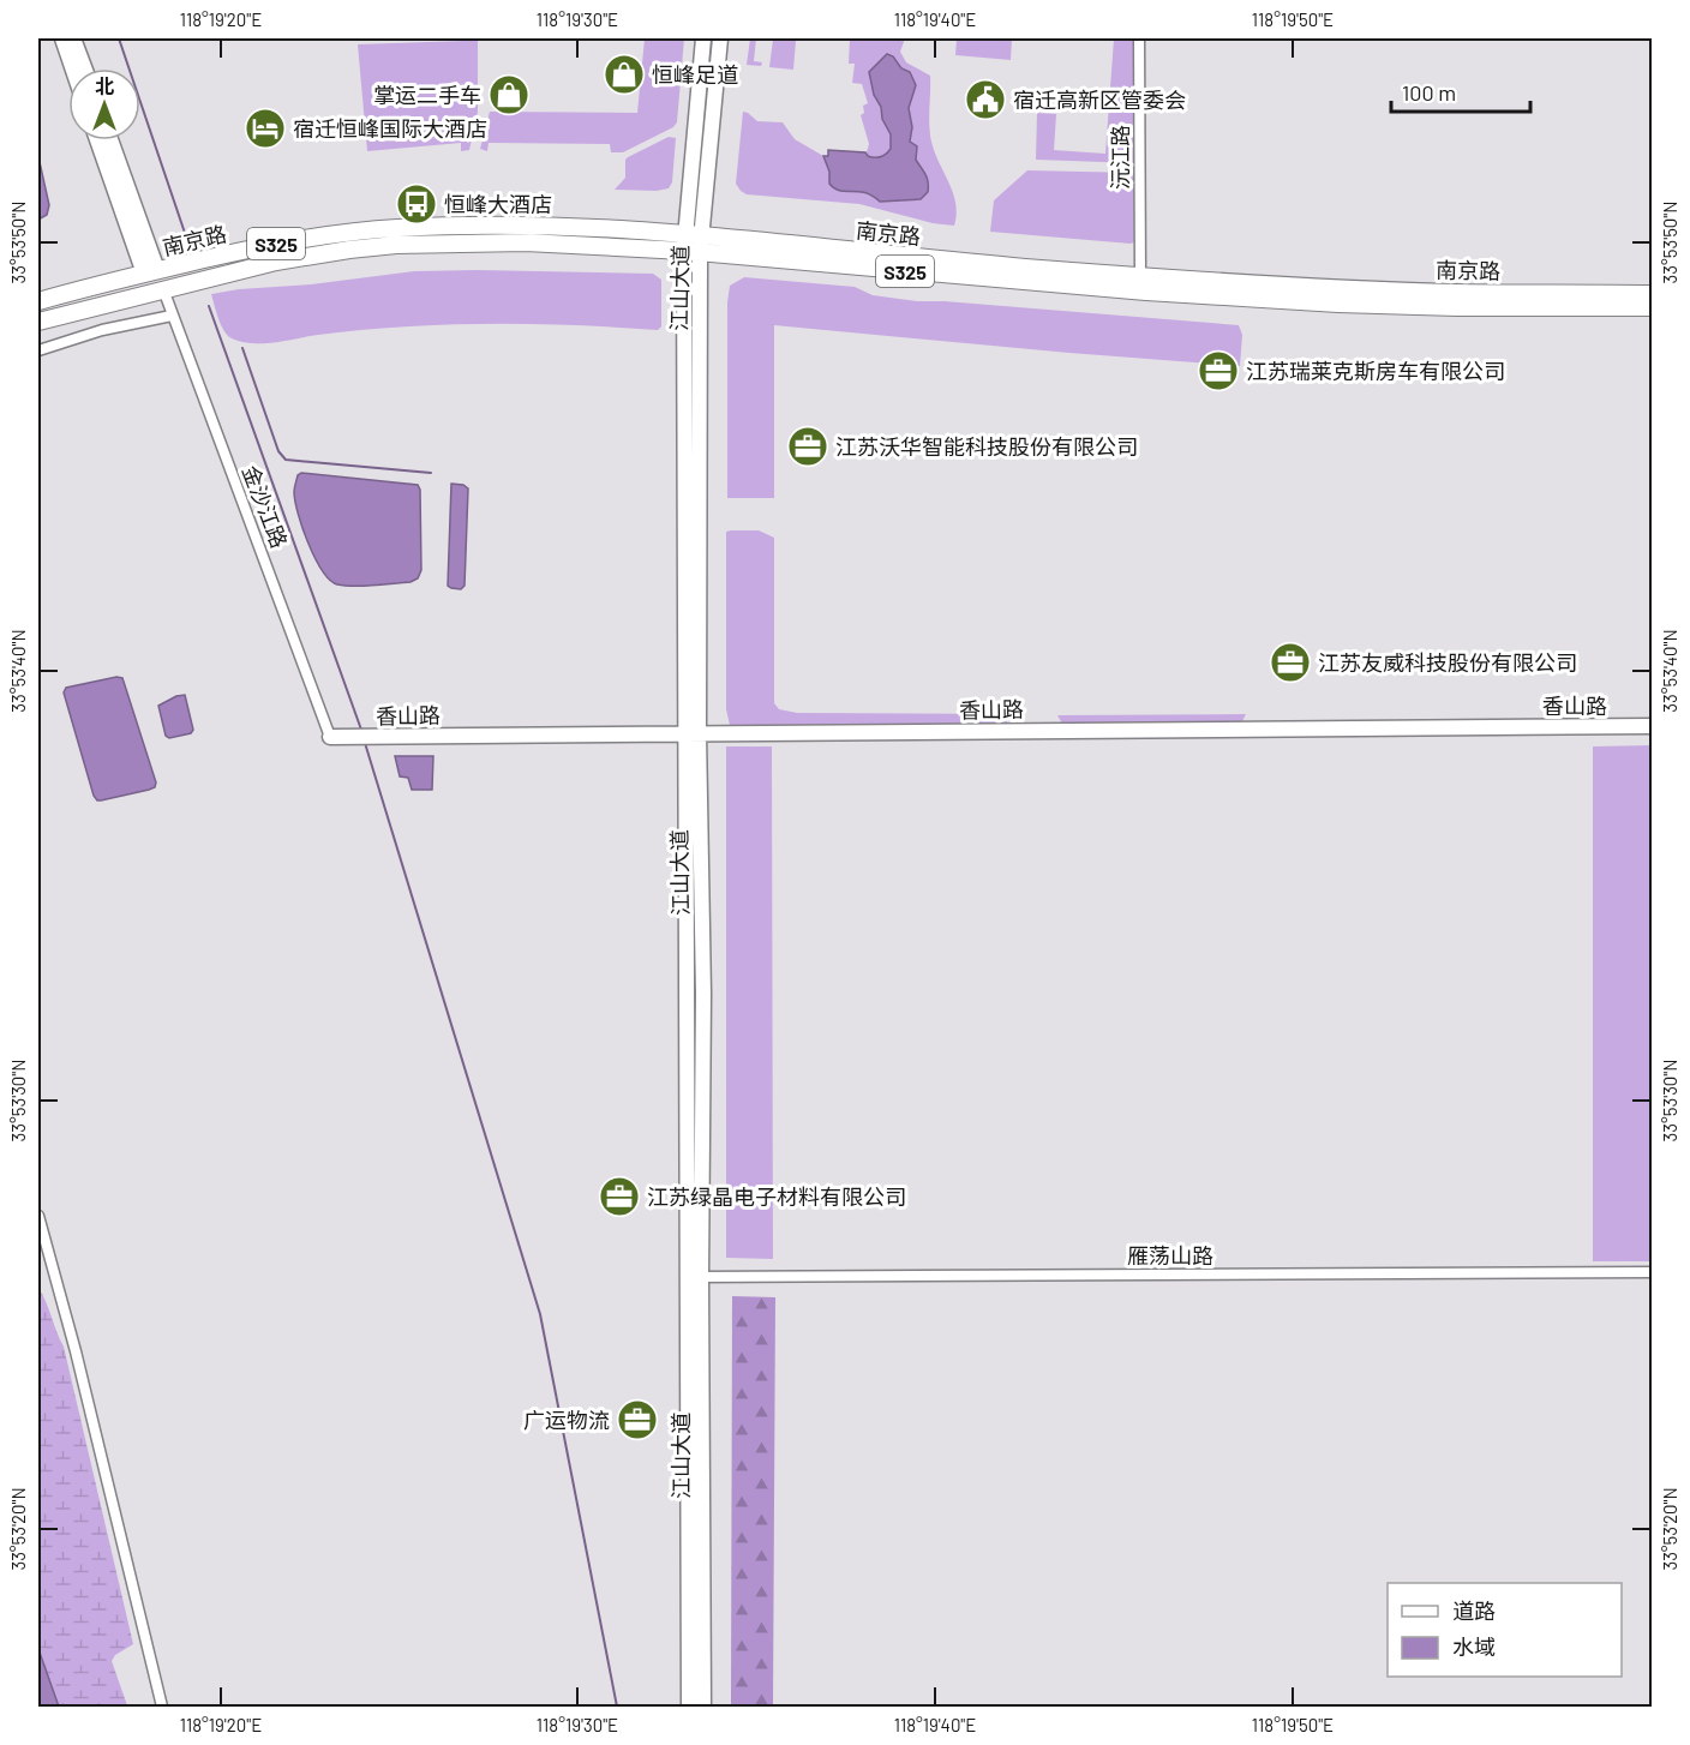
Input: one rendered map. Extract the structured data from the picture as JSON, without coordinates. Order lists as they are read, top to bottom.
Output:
{
  "streets": {
    "main road": ["南京路", "S325"],
    "street": [
      "沅江路",
      "江山大道",
      "金沙江路",
      "香山路",
      "雁荡山路"
    ]
  },
  "crossings": [
    ["沅江路", "南京路"],
    ["南京路", "江山大道"],
    ["南京路", "金沙江路"],
    ["江山大道", "香山路"],
    ["江山大道", "雁荡山路"],
    ["金沙江路", "香山路"]
  ],
  "places": {
    "shop": ["恒峰足道", "掌运二手车"],
    "public building": ["宿迁高新区管委会"],
    "hotel": ["宿迁恒峰国际大酒店"],
    "bus stop": ["恒峰大酒店"],
    "office": [
      "江苏瑞莱克斯房车有限公司",
      "江苏沃华智能科技股份有限公司",
      "江苏友威科技股份有限公司",
      "江苏绿晶电子材料有限公司",
      "广运物流"
    ]
  },
  "legend": ["道路", "水域"],
  "scale_bar": "100 m",
  "north": "top",
  "coordinates": [
    "118°19'20\"E",
    "118°19'30\"E",
    "118°19'40\"E",
    "118°19'50\"E",
    "33°53'50\"N",
    "33°53'40\"N",
    "33°53'30\"N",
    "33°53'20\"N"
  ]
}
